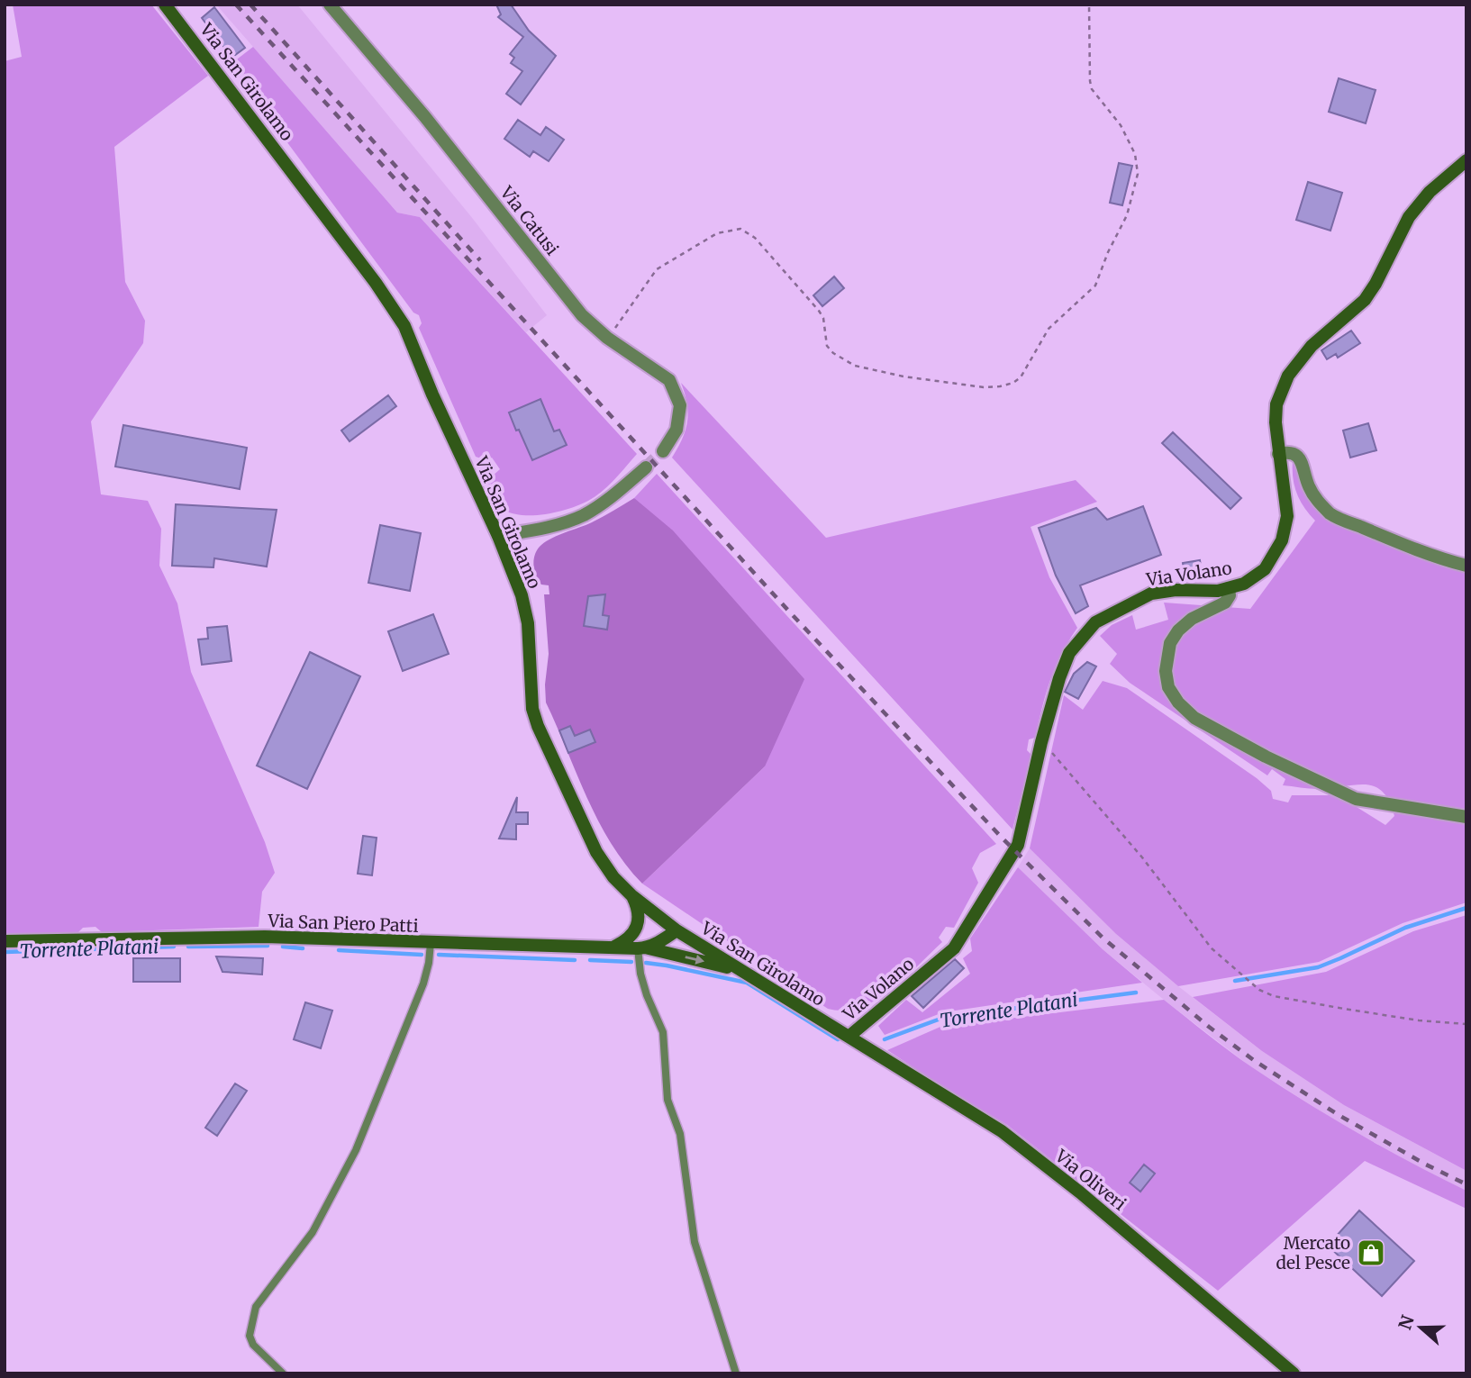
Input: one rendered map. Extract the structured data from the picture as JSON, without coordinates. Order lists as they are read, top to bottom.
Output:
{
  "streets": {
    "street": [
      "Via San Girolamo",
      "Via Catusi",
      "Via Volano",
      "Via San Piero Patti",
      "Via Oliveri"
    ]
  },
  "crossings": [
    ["Via San Girolamo", "Via Volano"],
    ["Via San Girolamo", "Via San Piero Patti"],
    ["Via San Girolamo", "Via Oliveri"],
    ["Via Volano", "Via Oliveri"]
  ],
  "water": ["Torrente Platani"],
  "places": {
    "shop": ["Mercato del Pesce"]
  },
  "north": "left"
}
